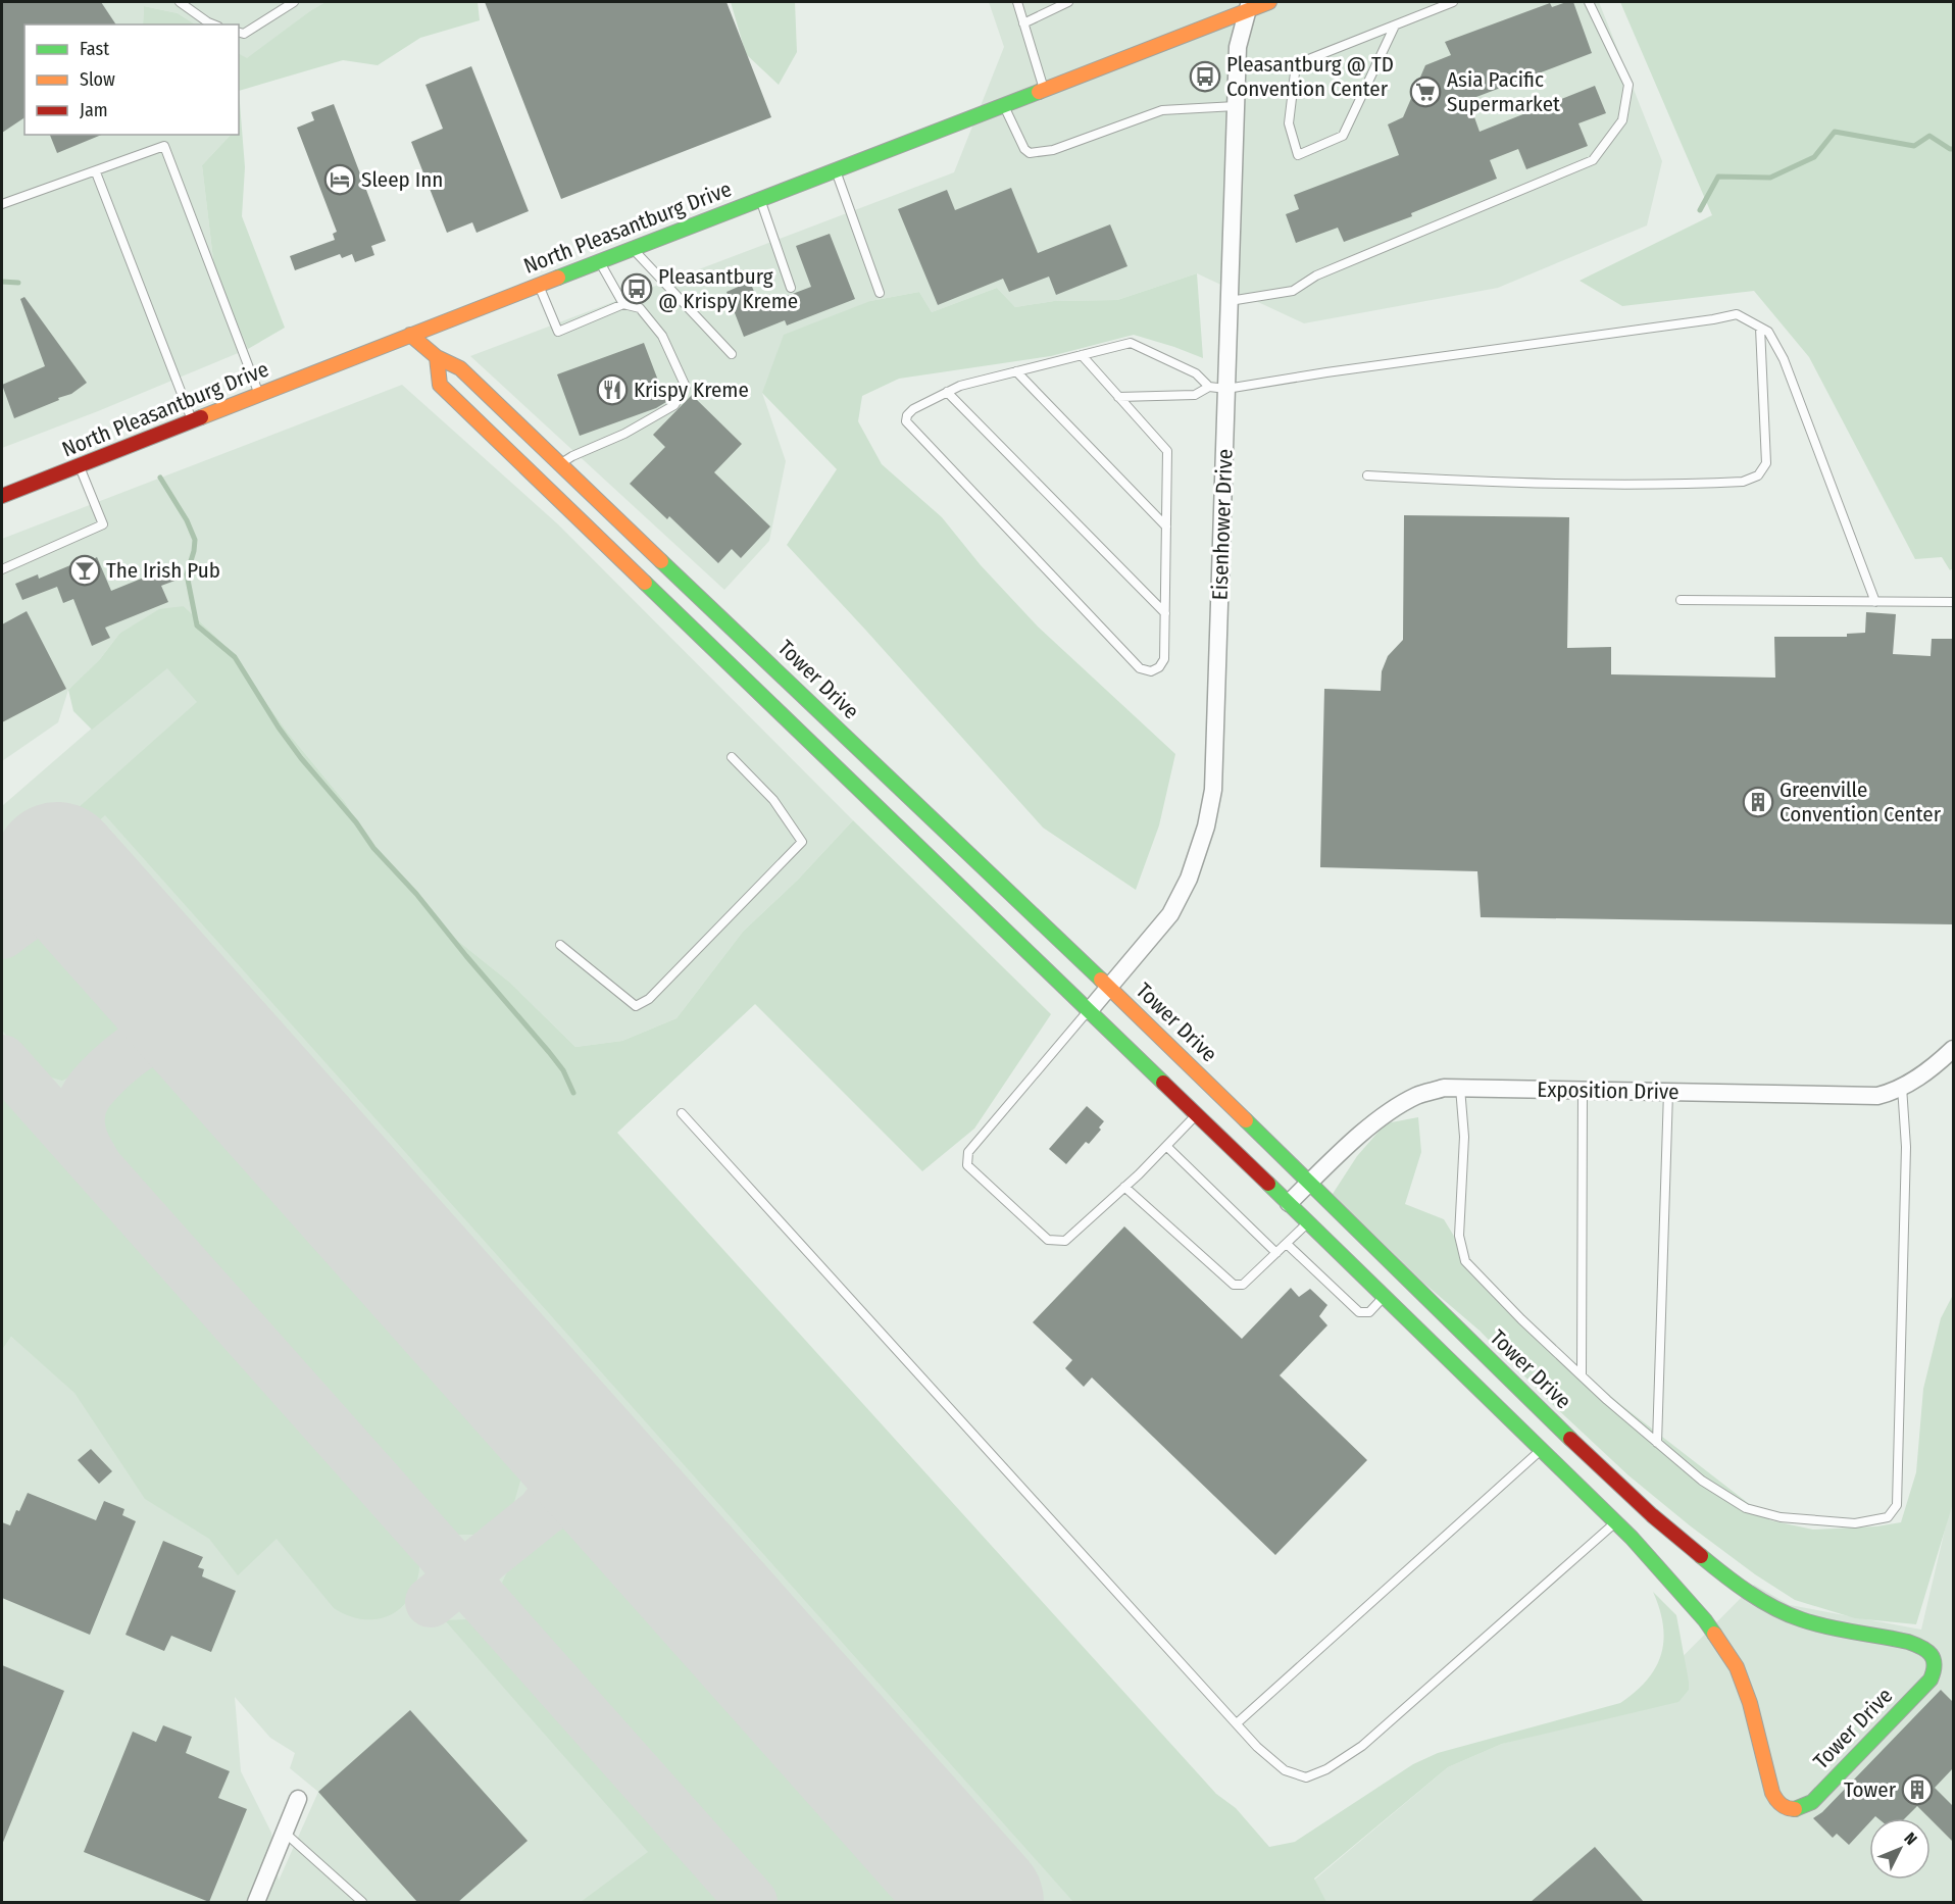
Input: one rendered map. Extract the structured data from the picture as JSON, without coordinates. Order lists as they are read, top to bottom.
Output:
{
  "streets": {
    "street": [
      "North Pleasantburg Drive",
      "Eisenhower Drive",
      "Tower Drive",
      "Exposition Drive"
    ]
  },
  "crossings": [
    ["North Pleasantburg Drive", "Eisenhower Drive"],
    ["North Pleasantburg Drive", "Tower Drive"],
    ["Eisenhower Drive", "Tower Drive"],
    ["Tower Drive", "Exposition Drive"]
  ],
  "places": {
    "bus stop": ["Pleasantburg @ TD Convention Center", "Pleasantburg @ Krispy Kreme"],
    "supermarket": ["Asia Pacific Supermarket"],
    "hotel": ["Sleep Inn"],
    "restaurant": ["Krispy Kreme"],
    "bar": ["The Irish Pub"],
    "building": ["Greenville Convention Center", "Tower"]
  },
  "legend": ["Fast", "Slow", "Jam"],
  "north": "top right"
}
